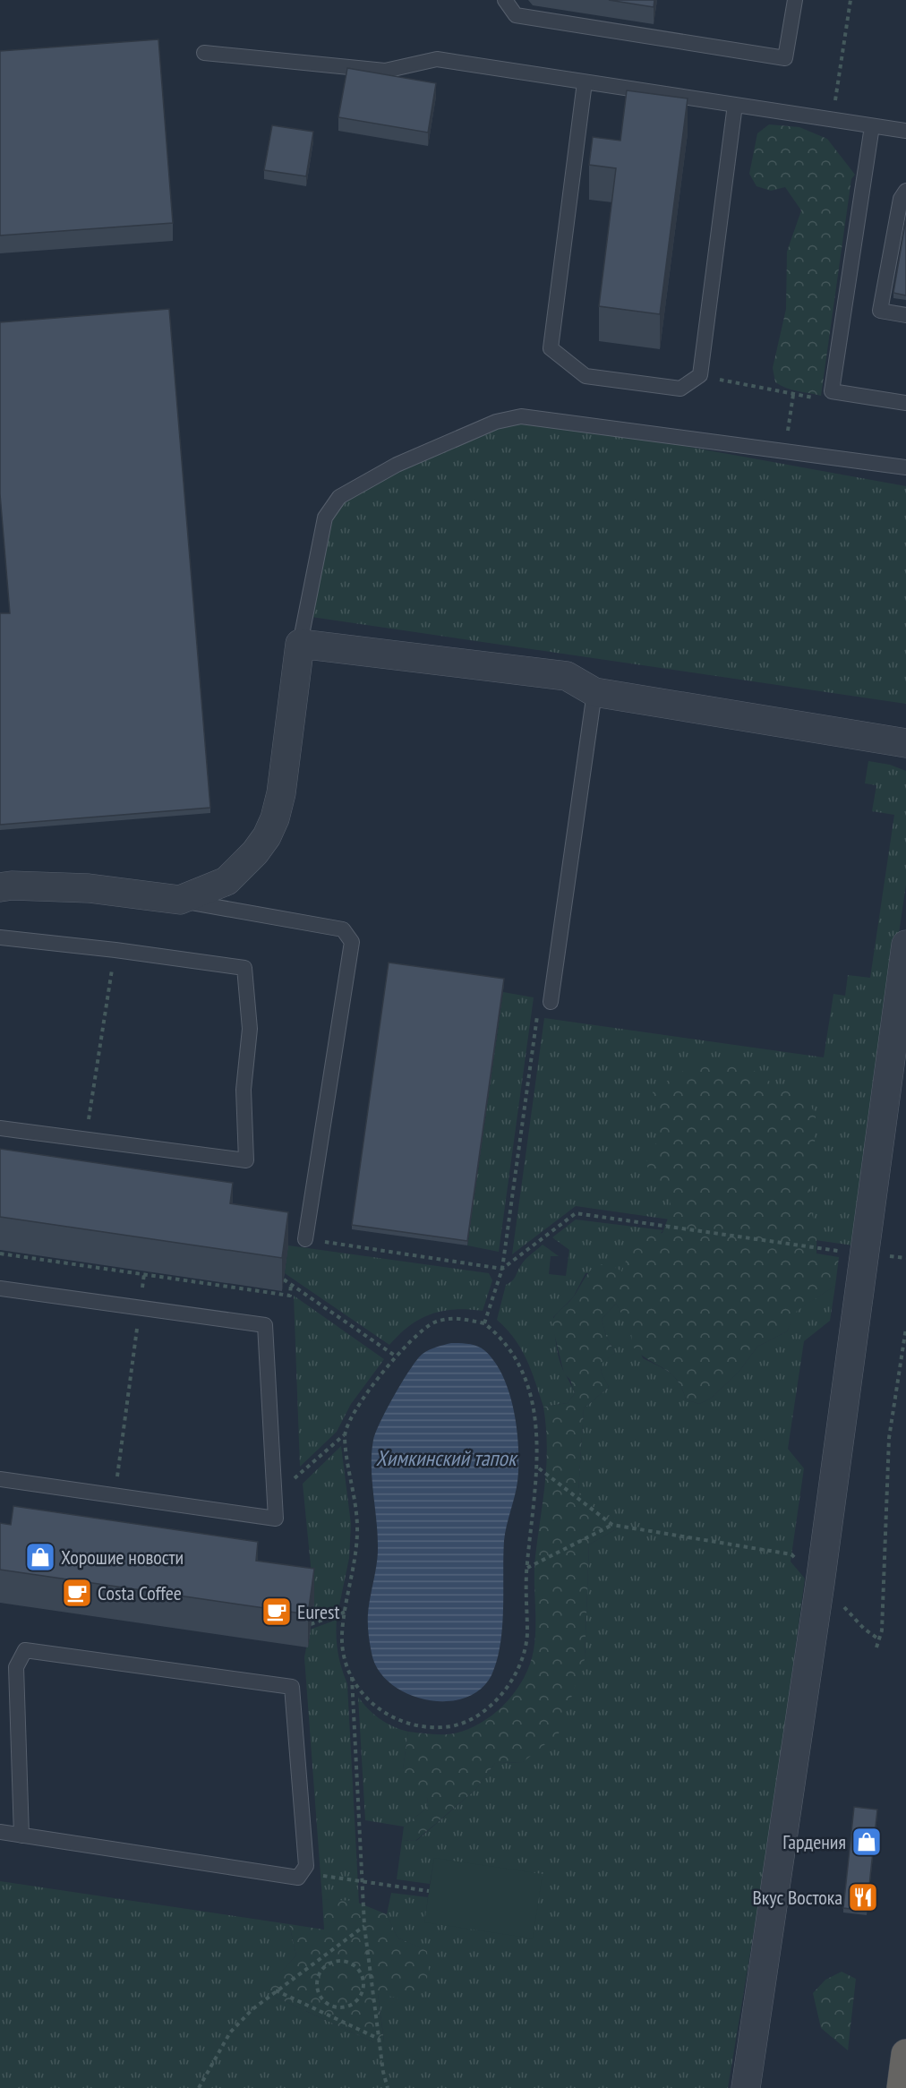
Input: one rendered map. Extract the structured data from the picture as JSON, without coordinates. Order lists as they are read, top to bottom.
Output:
{
  "water": ["Химкинский тапок"],
  "places": {
    "shop": ["Хорошие новости", "Гардения"],
    "cafe": ["Costa Coffee", "Eurest"],
    "restaurant": ["Вкус Востока"]
  }
}
